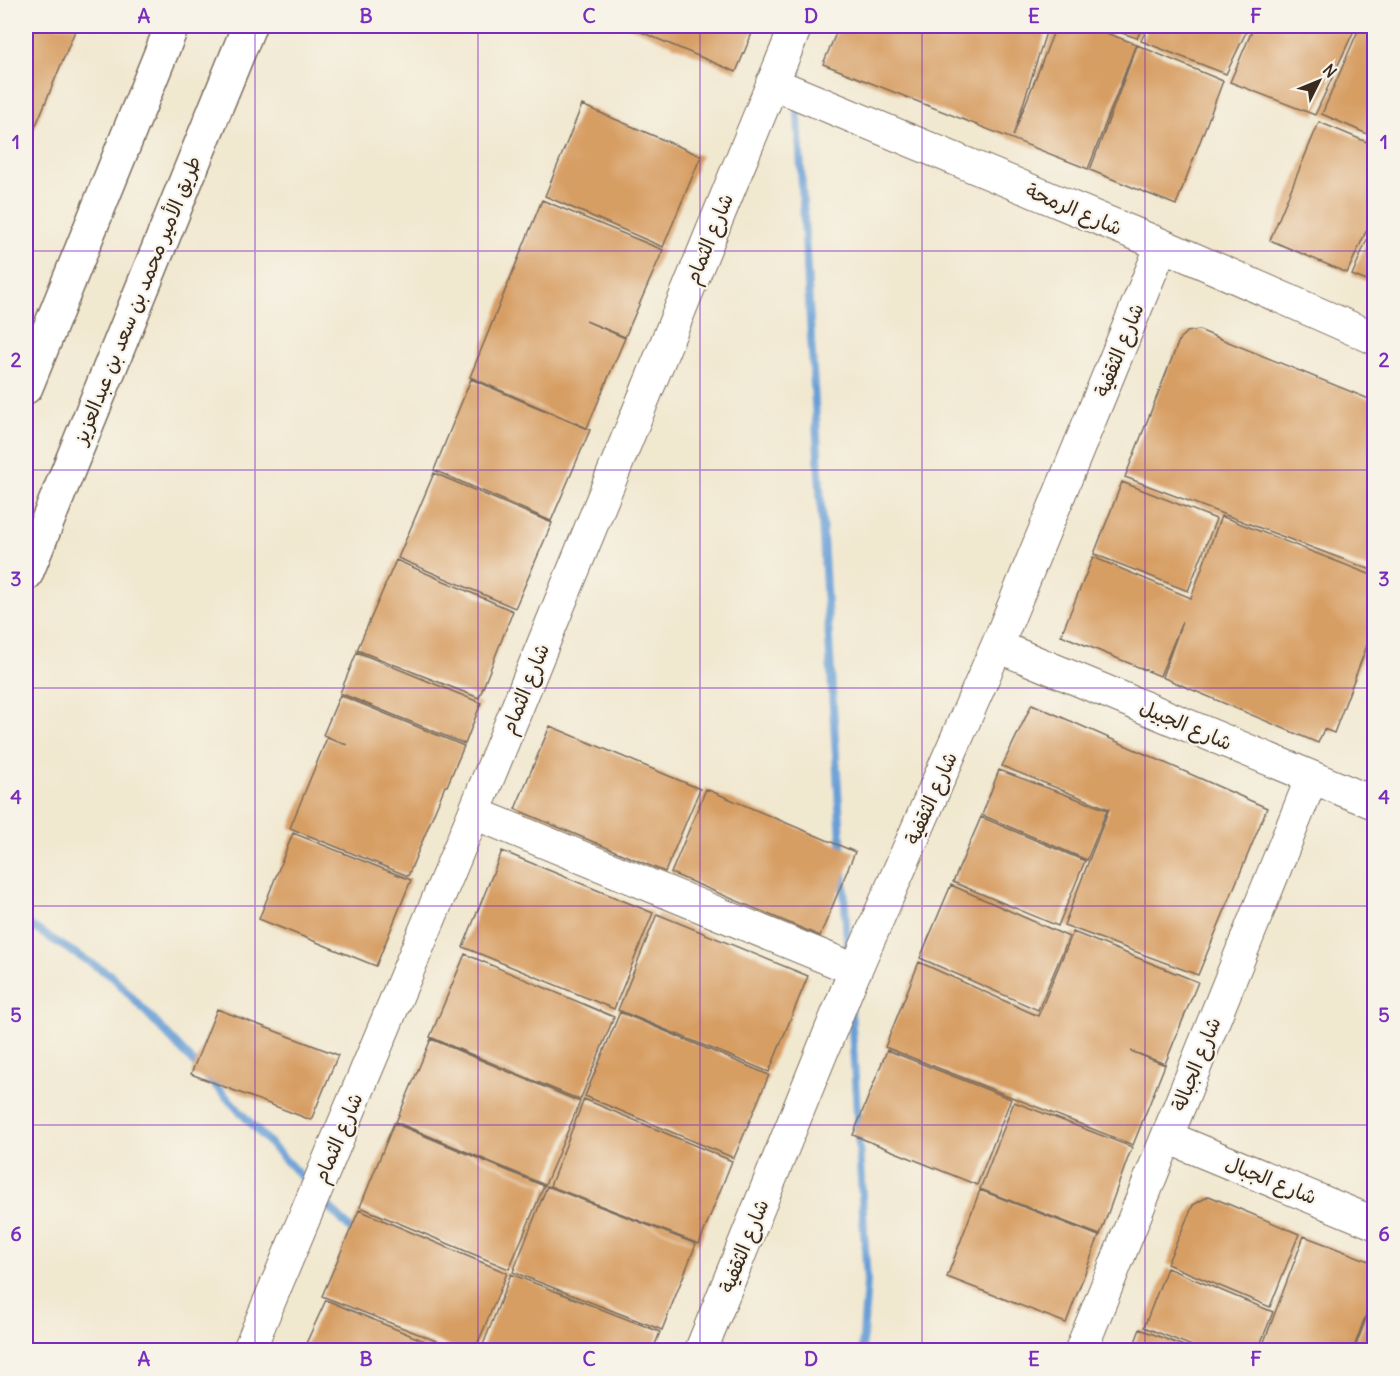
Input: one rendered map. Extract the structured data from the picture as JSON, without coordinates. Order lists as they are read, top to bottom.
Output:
{
  "streets": {
    "main road": ["طريق الأمير محمد بن سعد بن عبدالعزيز"],
    "street": [
      "شارع الرمحة",
      "شارع الثمام",
      "شارع الثقفية",
      "شارع الجبيل",
      "شارع الجبالة",
      "شارع الجبال"
    ]
  },
  "crossings": [
    ["شارع الرمحة", "شارع الثمام"],
    ["شارع الرمحة", "شارع الثقفية"],
    ["شارع الثقفية", "شارع الجبيل"],
    ["شارع الجبيل", "شارع الجبالة"],
    ["شارع الجبالة", "شارع الجبال"]
  ],
  "north": "top right",
  "grid": {
    "columns": [
      "A",
      "B",
      "C",
      "D",
      "E",
      "F"
    ],
    "rows": [
      "1",
      "2",
      "3",
      "4",
      "5",
      "6"
    ]
  }
}
